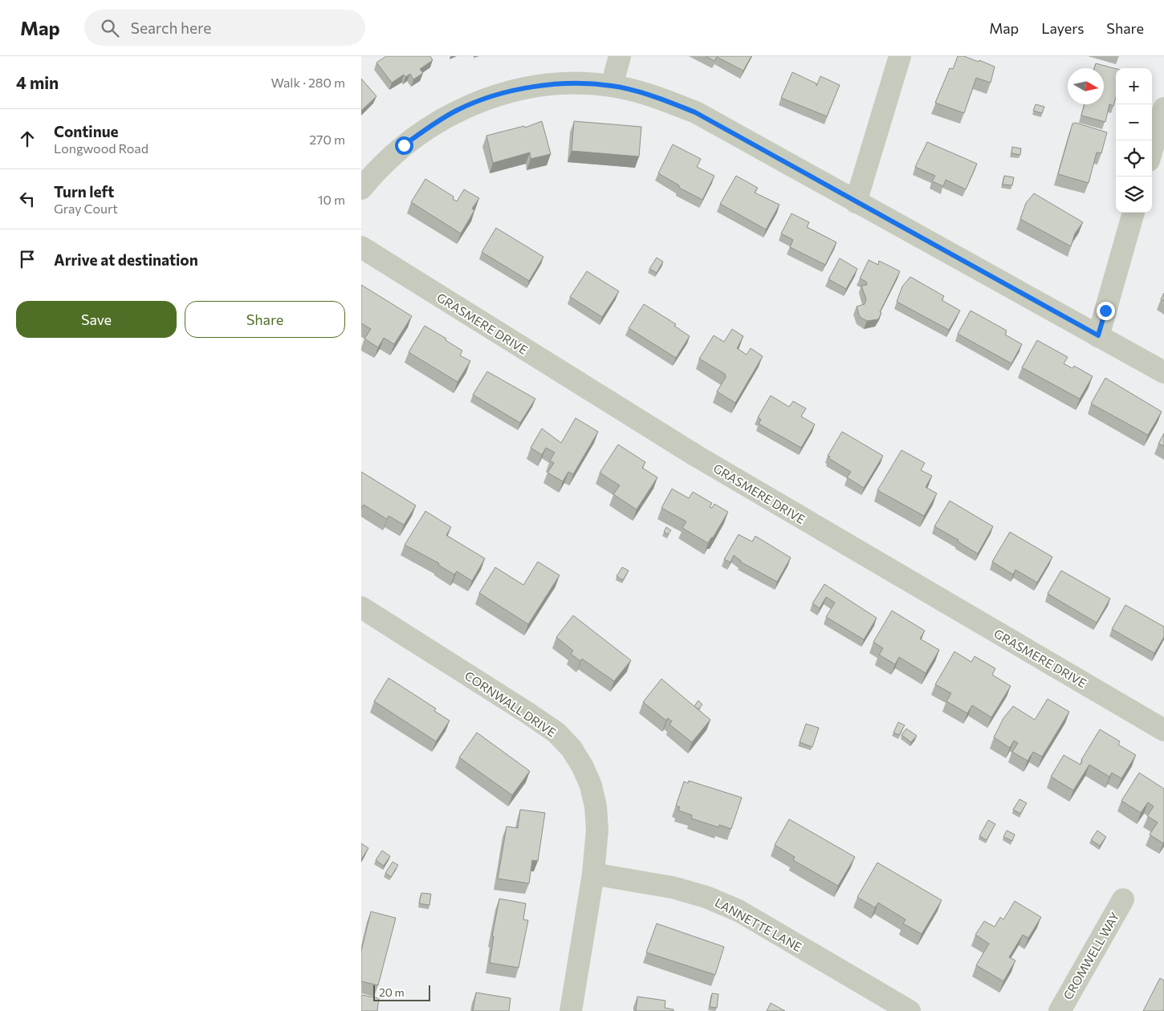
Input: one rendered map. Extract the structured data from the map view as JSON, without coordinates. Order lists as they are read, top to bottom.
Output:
{
  "streets": {
    "street": [
      "GRASMERE DRIVE",
      "CORNWALL DRIVE",
      "LANNETTE LANE",
      "CROMWELL WAY"
    ]
  },
  "crossings": [
    ["CORNWALL DRIVE", "LANNETTE LANE"]
  ],
  "scale_bar": "20 m",
  "north": "right",
  "page": {
    "header": "Map",
    "search": "Search here",
    "nav": ["Map", "Layers", "Share"],
    "heading": ["4 min", "Walk · 280 m"],
    "map_buttons": ["+", "−"],
    "list": [
      ["Continue", "Longwood Road", "270 m"],
      ["Turn left", "Gray Court", "10 m"],
      "Arrive at destination"
    ],
    "buttons": ["Save", "Share"],
    "scale": "20 m"
  }
}
